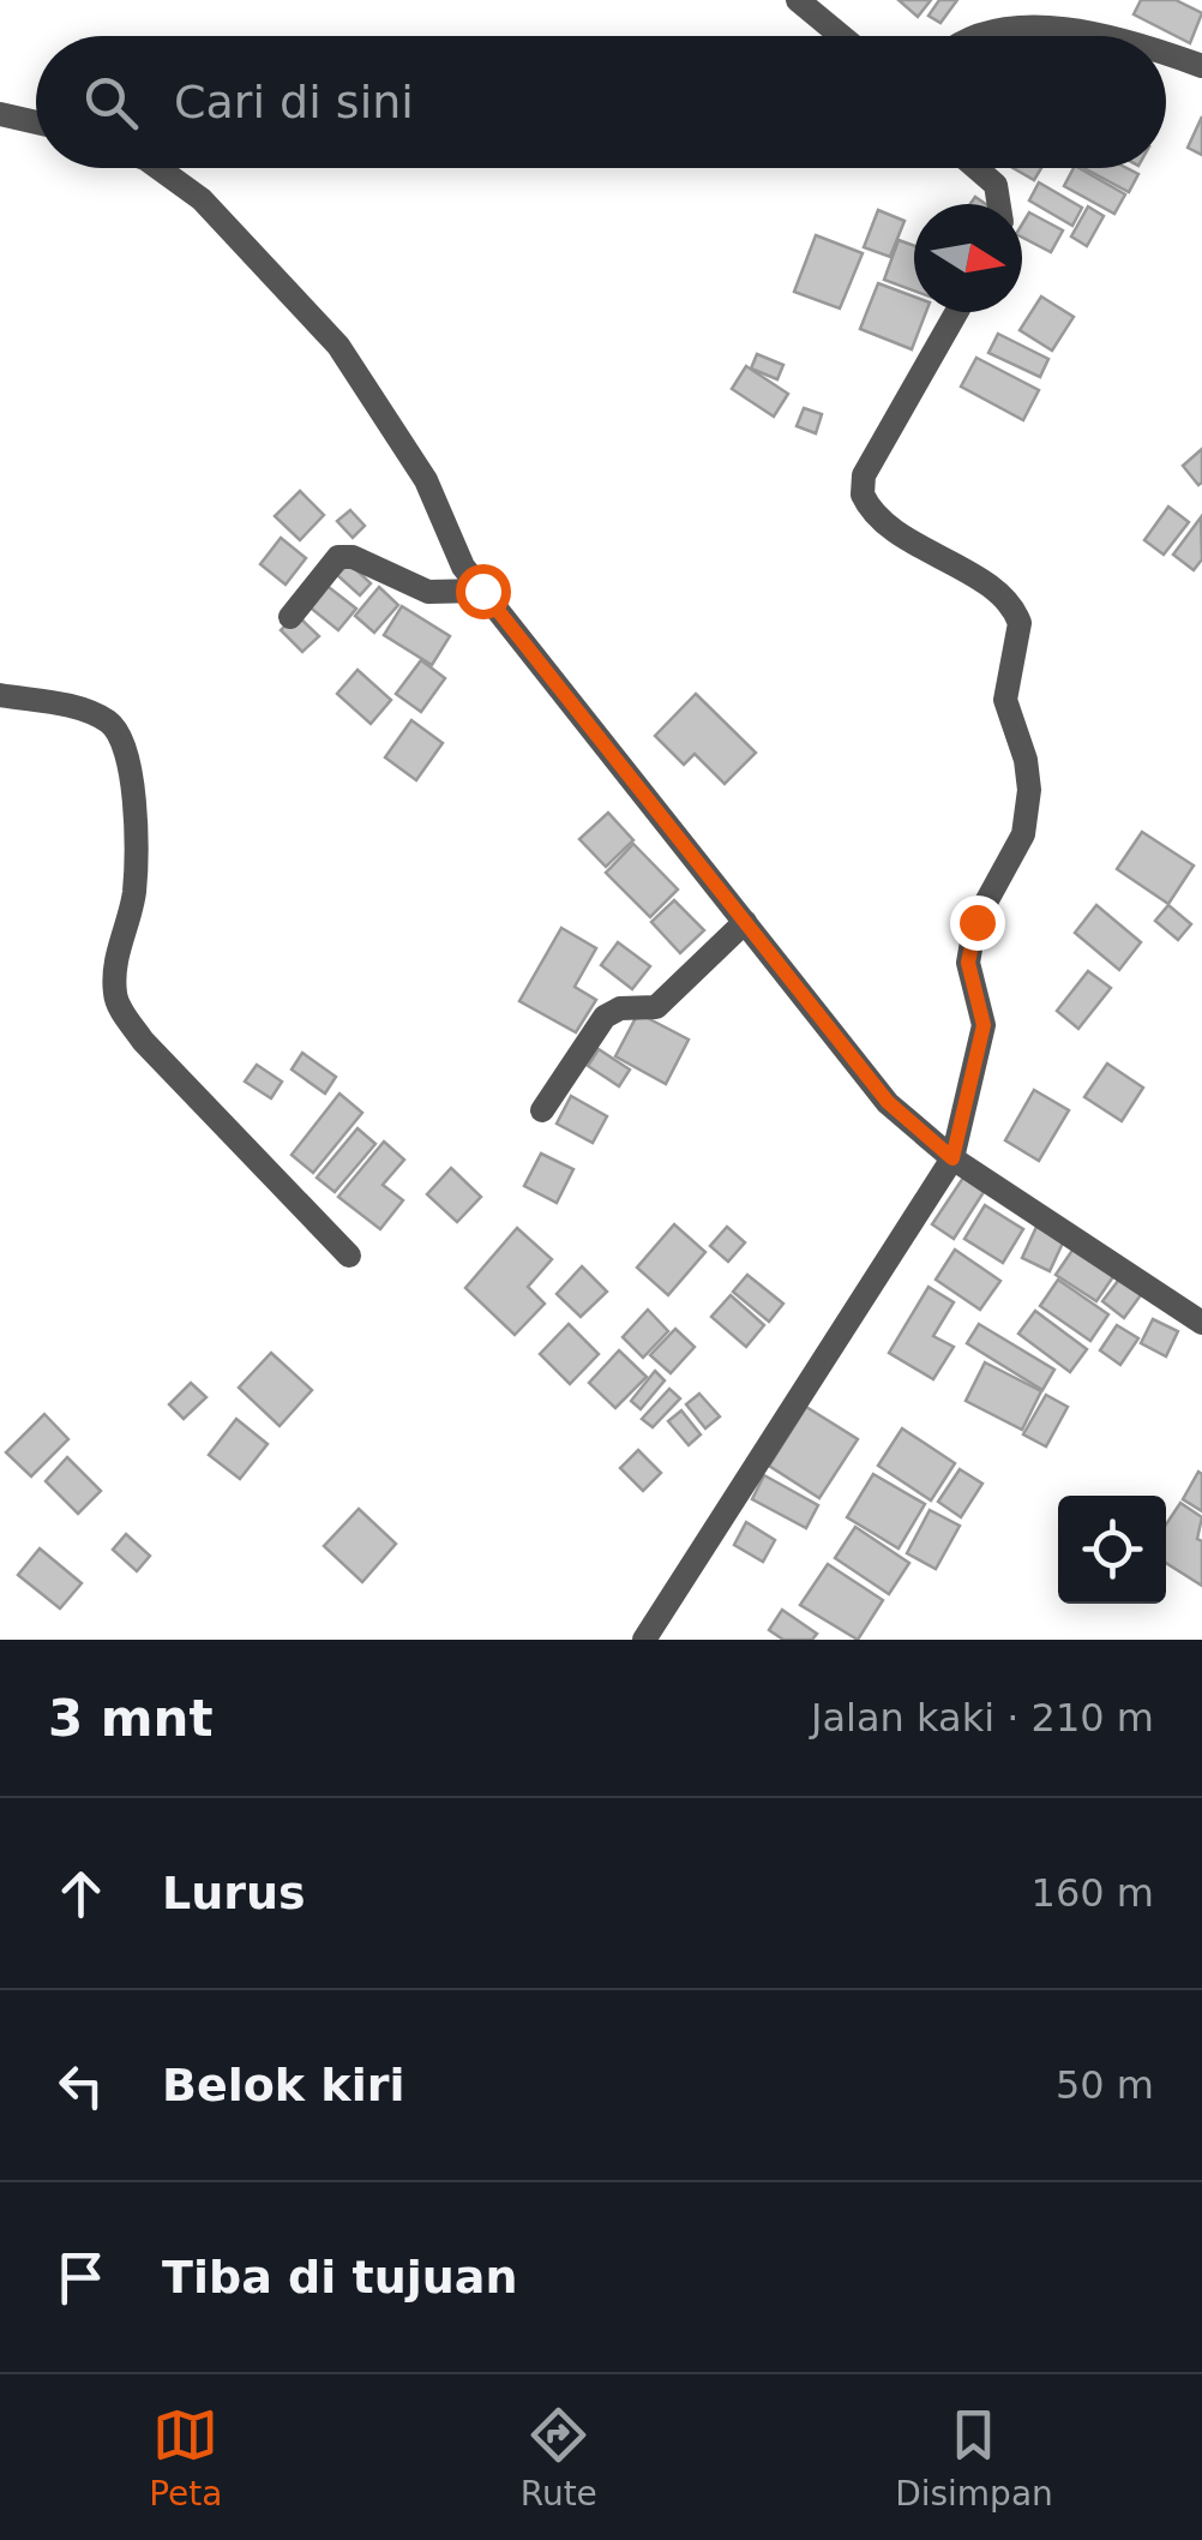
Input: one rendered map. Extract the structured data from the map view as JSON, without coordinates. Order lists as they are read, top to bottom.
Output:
{
  "north": "right",
  "page": {
    "search": "Cari di sini",
    "heading": ["3 mnt", "Jalan kaki · 210 m"],
    "list": [
      ["Lurus", "160 m"],
      ["Belok kiri", "50 m"],
      "Tiba di tujuan"
    ],
    "nav": ["Peta", "Rute", "Disimpan"]
  }
}
